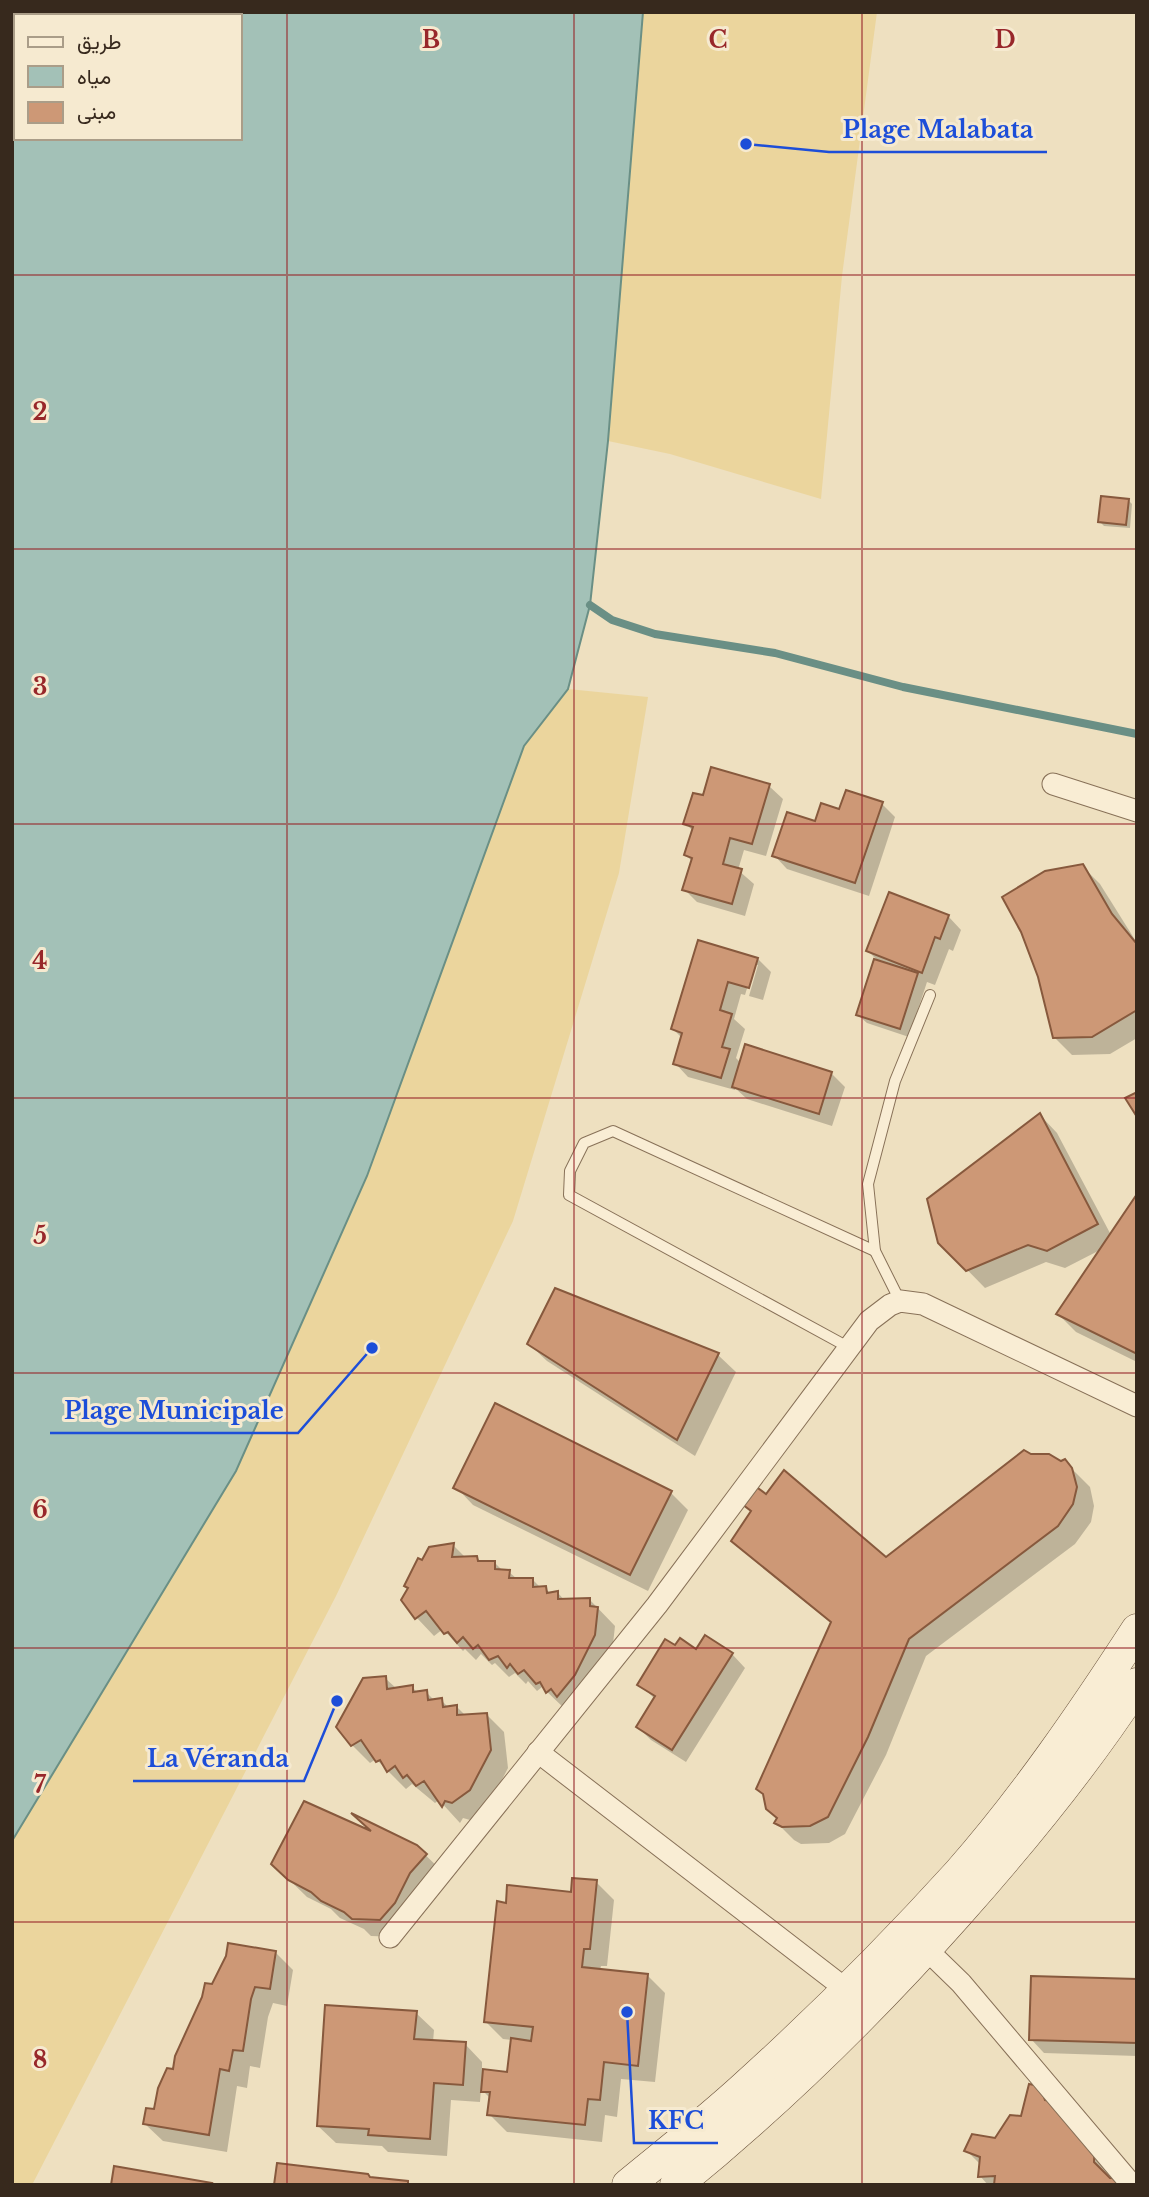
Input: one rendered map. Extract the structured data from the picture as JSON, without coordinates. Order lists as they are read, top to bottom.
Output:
{
  "places": [
    "Plage Malabata",
    "Plage Municipale",
    "La Véranda",
    "KFC"
  ],
  "legend": ["طريق", "مياه", "مبنى"],
  "grid": {
    "columns": ["B", "C", "D"],
    "rows": [
      "2",
      "3",
      "4",
      "5",
      "6",
      "7",
      "8"
    ]
  }
}
